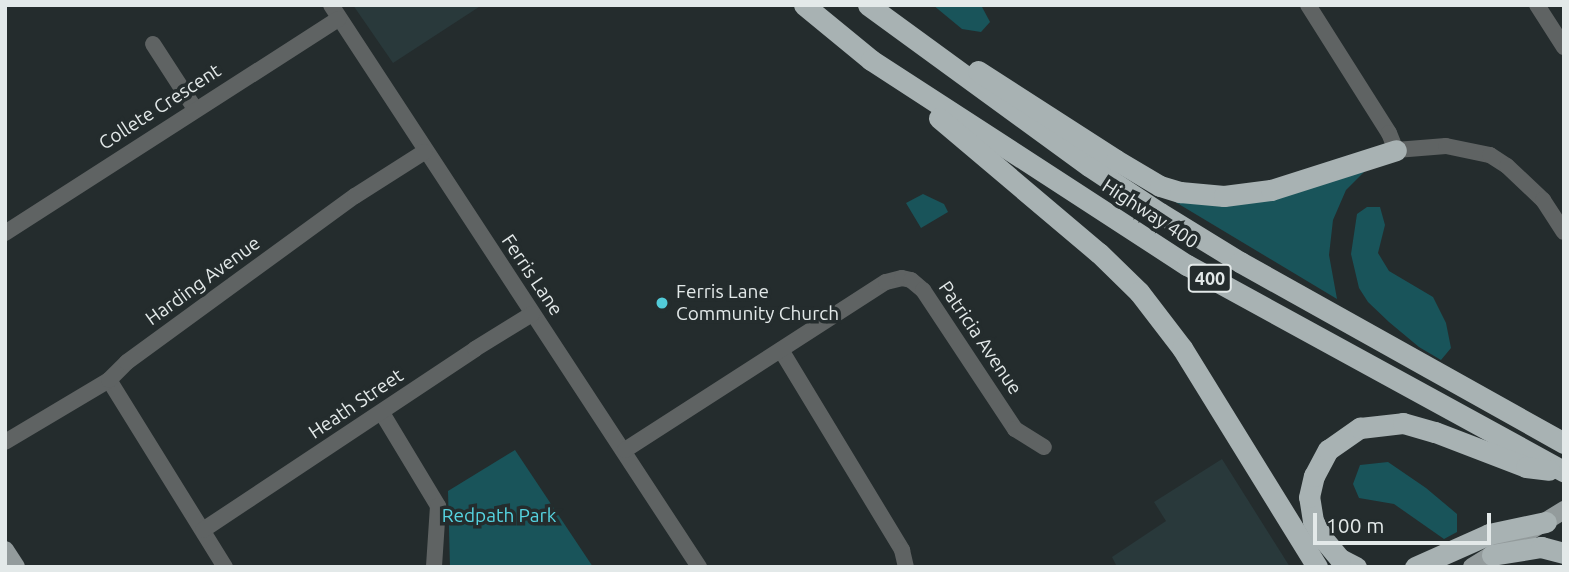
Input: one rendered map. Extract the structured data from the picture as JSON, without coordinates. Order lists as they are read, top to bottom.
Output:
{
  "streets": {
    "highway": ["Highway 400", "400"],
    "street": [
      "Collete Crescent",
      "Ferris Lane",
      "Harding Avenue",
      "Patricia Avenue",
      "Heath Street"
    ]
  },
  "crossings": [
    ["Collete Crescent", "Ferris Lane"],
    ["Ferris Lane", "Harding Avenue"],
    ["Ferris Lane", "Patricia Avenue"],
    ["Ferris Lane", "Heath Street"]
  ],
  "parks": ["Redpath Park"],
  "places": ["Ferris Lane Community Church"],
  "scale_bar": "100 m"
}
